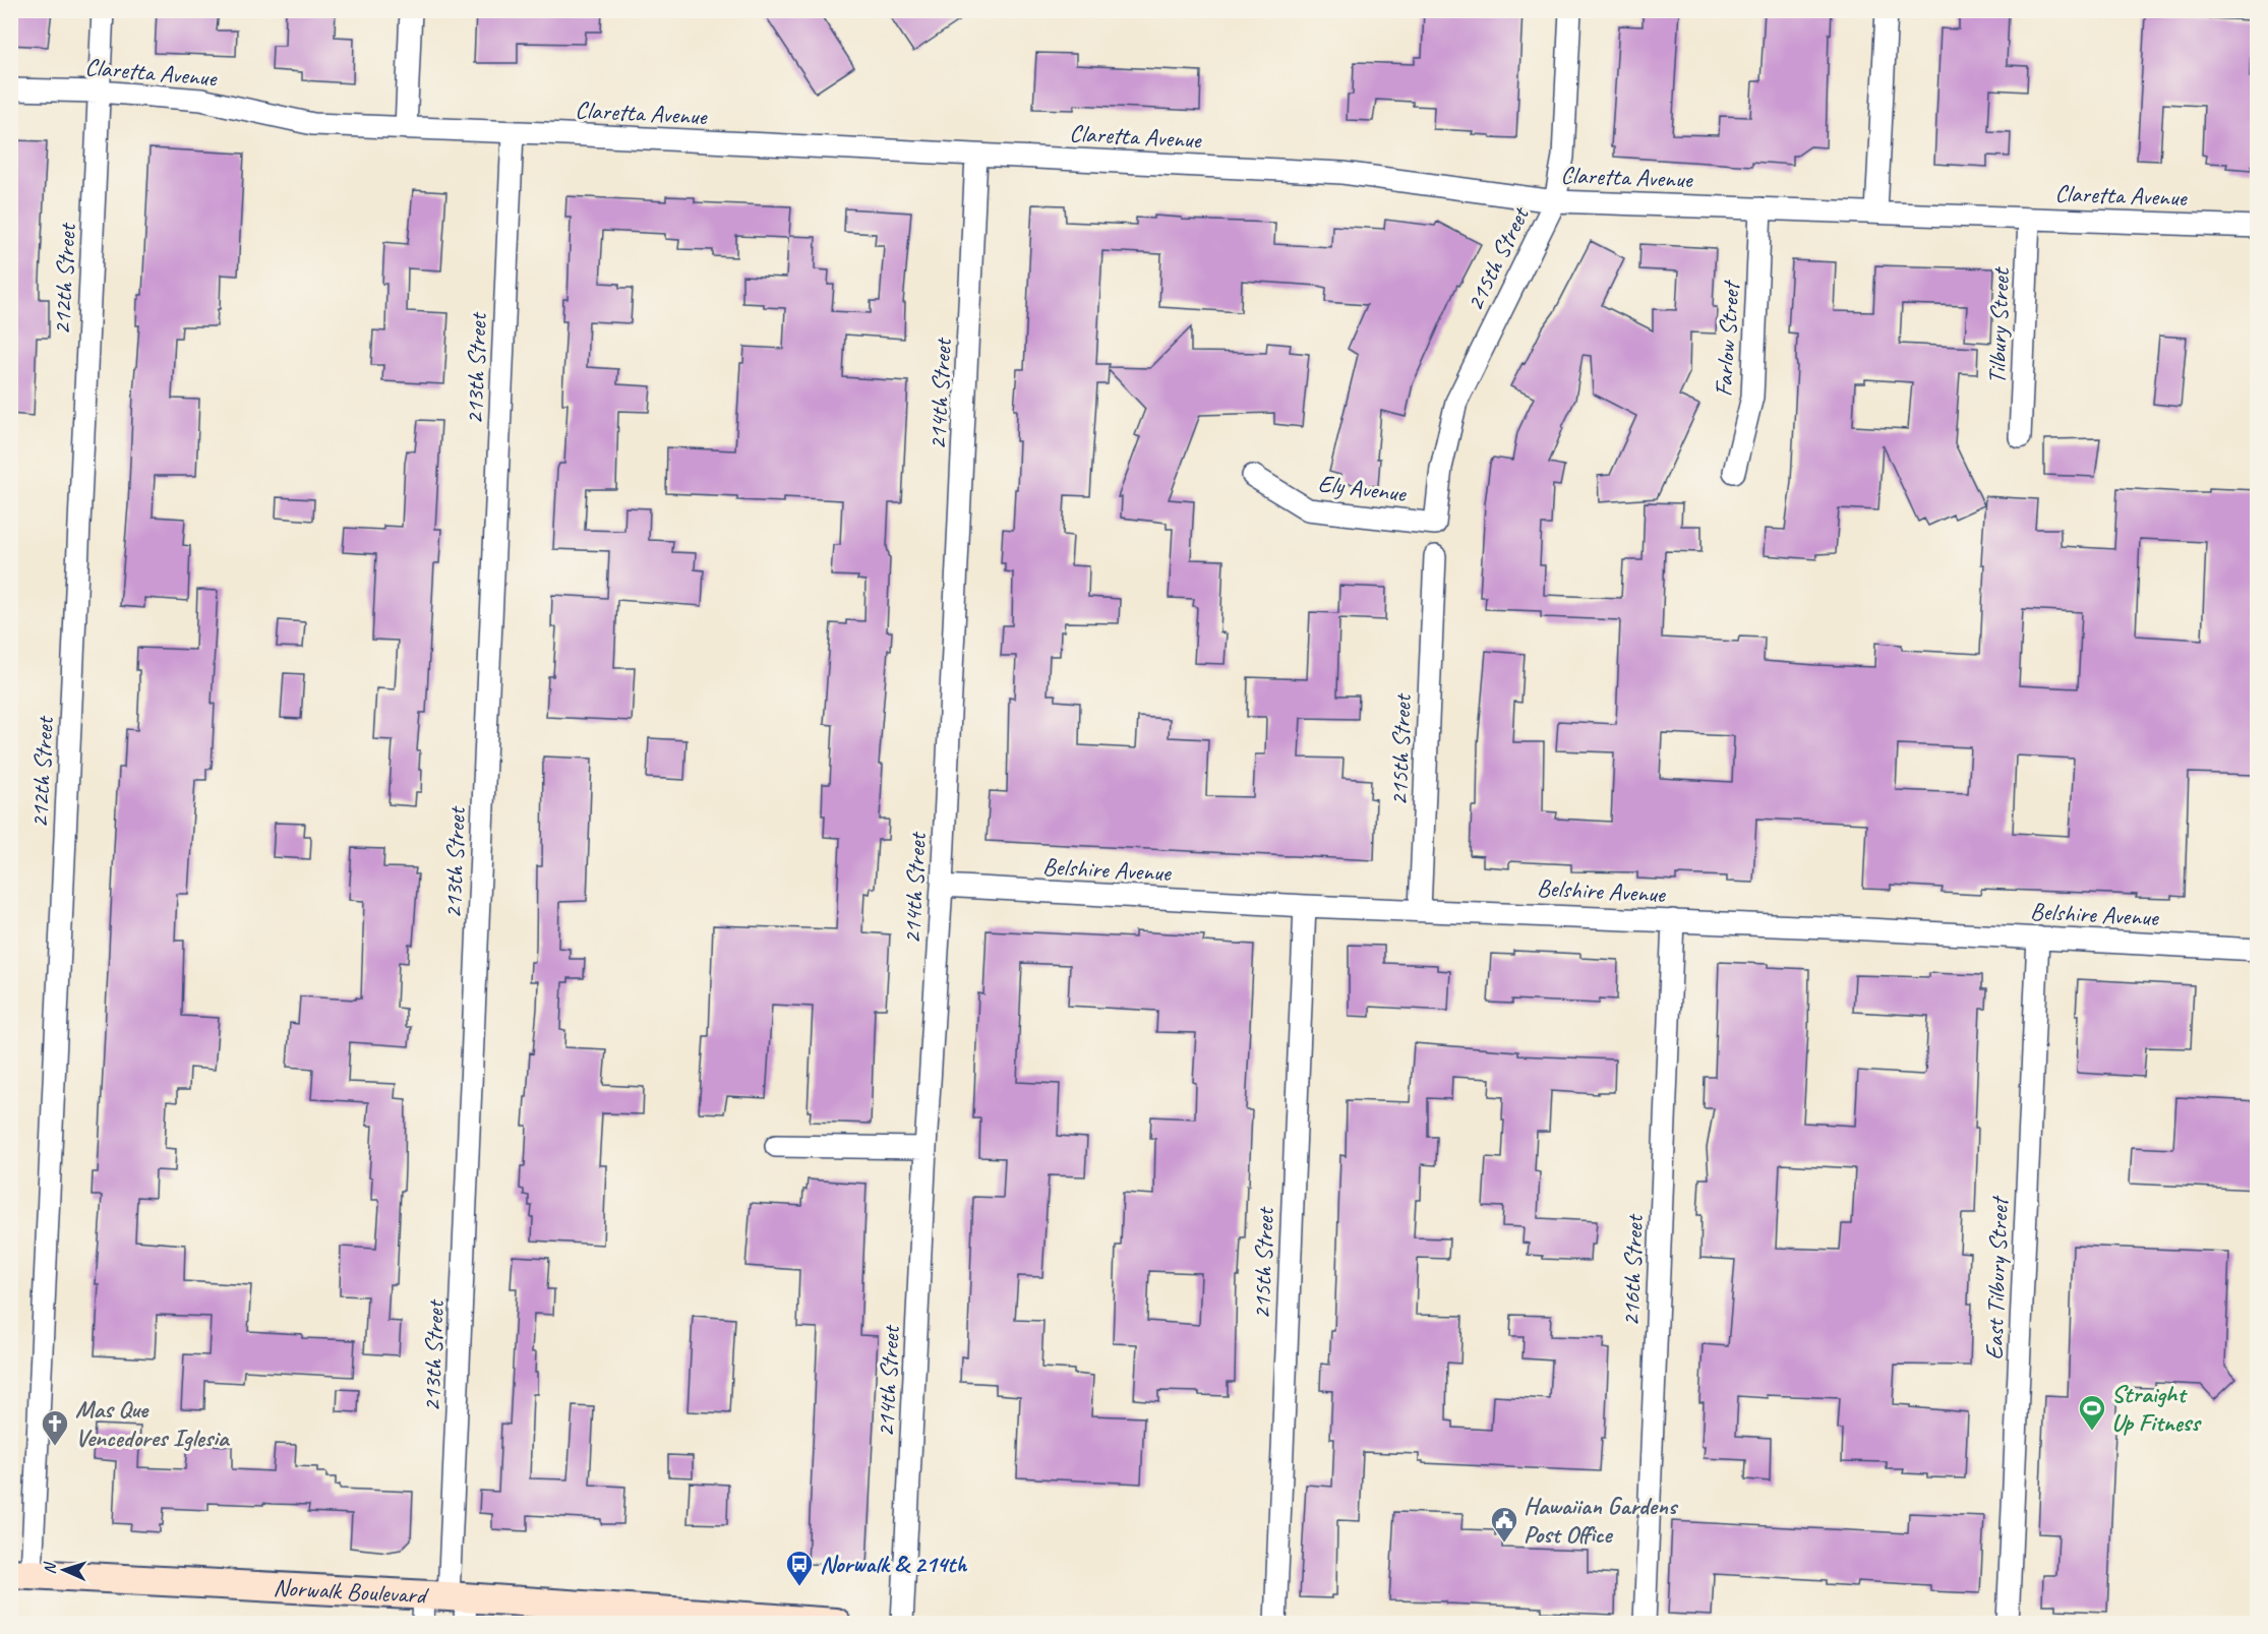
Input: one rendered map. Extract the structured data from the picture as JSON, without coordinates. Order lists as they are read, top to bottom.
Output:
{
  "streets": {
    "main road": ["Norwalk Boulevard"],
    "street": [
      "Claretta Avenue",
      "215th Street",
      "212th Street",
      "Tilbury Street",
      "Farlow Street",
      "213th Street",
      "214th Street",
      "Ely Avenue",
      "Belshire Avenue",
      "216th Street",
      "East Tilbury Street"
    ]
  },
  "crossings": [
    ["Claretta Avenue", "215th Street"],
    ["Claretta Avenue", "212th Street"],
    ["Claretta Avenue", "Tilbury Street"],
    ["Claretta Avenue", "Farlow Street"],
    ["Claretta Avenue", "213th Street"],
    ["Claretta Avenue", "214th Street"],
    ["215th Street", "Ely Avenue"],
    ["215th Street", "Belshire Avenue"],
    ["212th Street", "Norwalk Boulevard"],
    ["213th Street", "Norwalk Boulevard"],
    ["214th Street", "Belshire Avenue"],
    ["Belshire Avenue", "216th Street"],
    ["Belshire Avenue", "East Tilbury Street"]
  ],
  "places": {
    "sports": ["Straight Up Fitness"],
    "church": ["Mas Que Vencedores Iglesia"],
    "public building": ["Hawaiian Gardens Post Office"],
    "bus stop": ["Norwalk & 214th"]
  },
  "north": "left"
}
